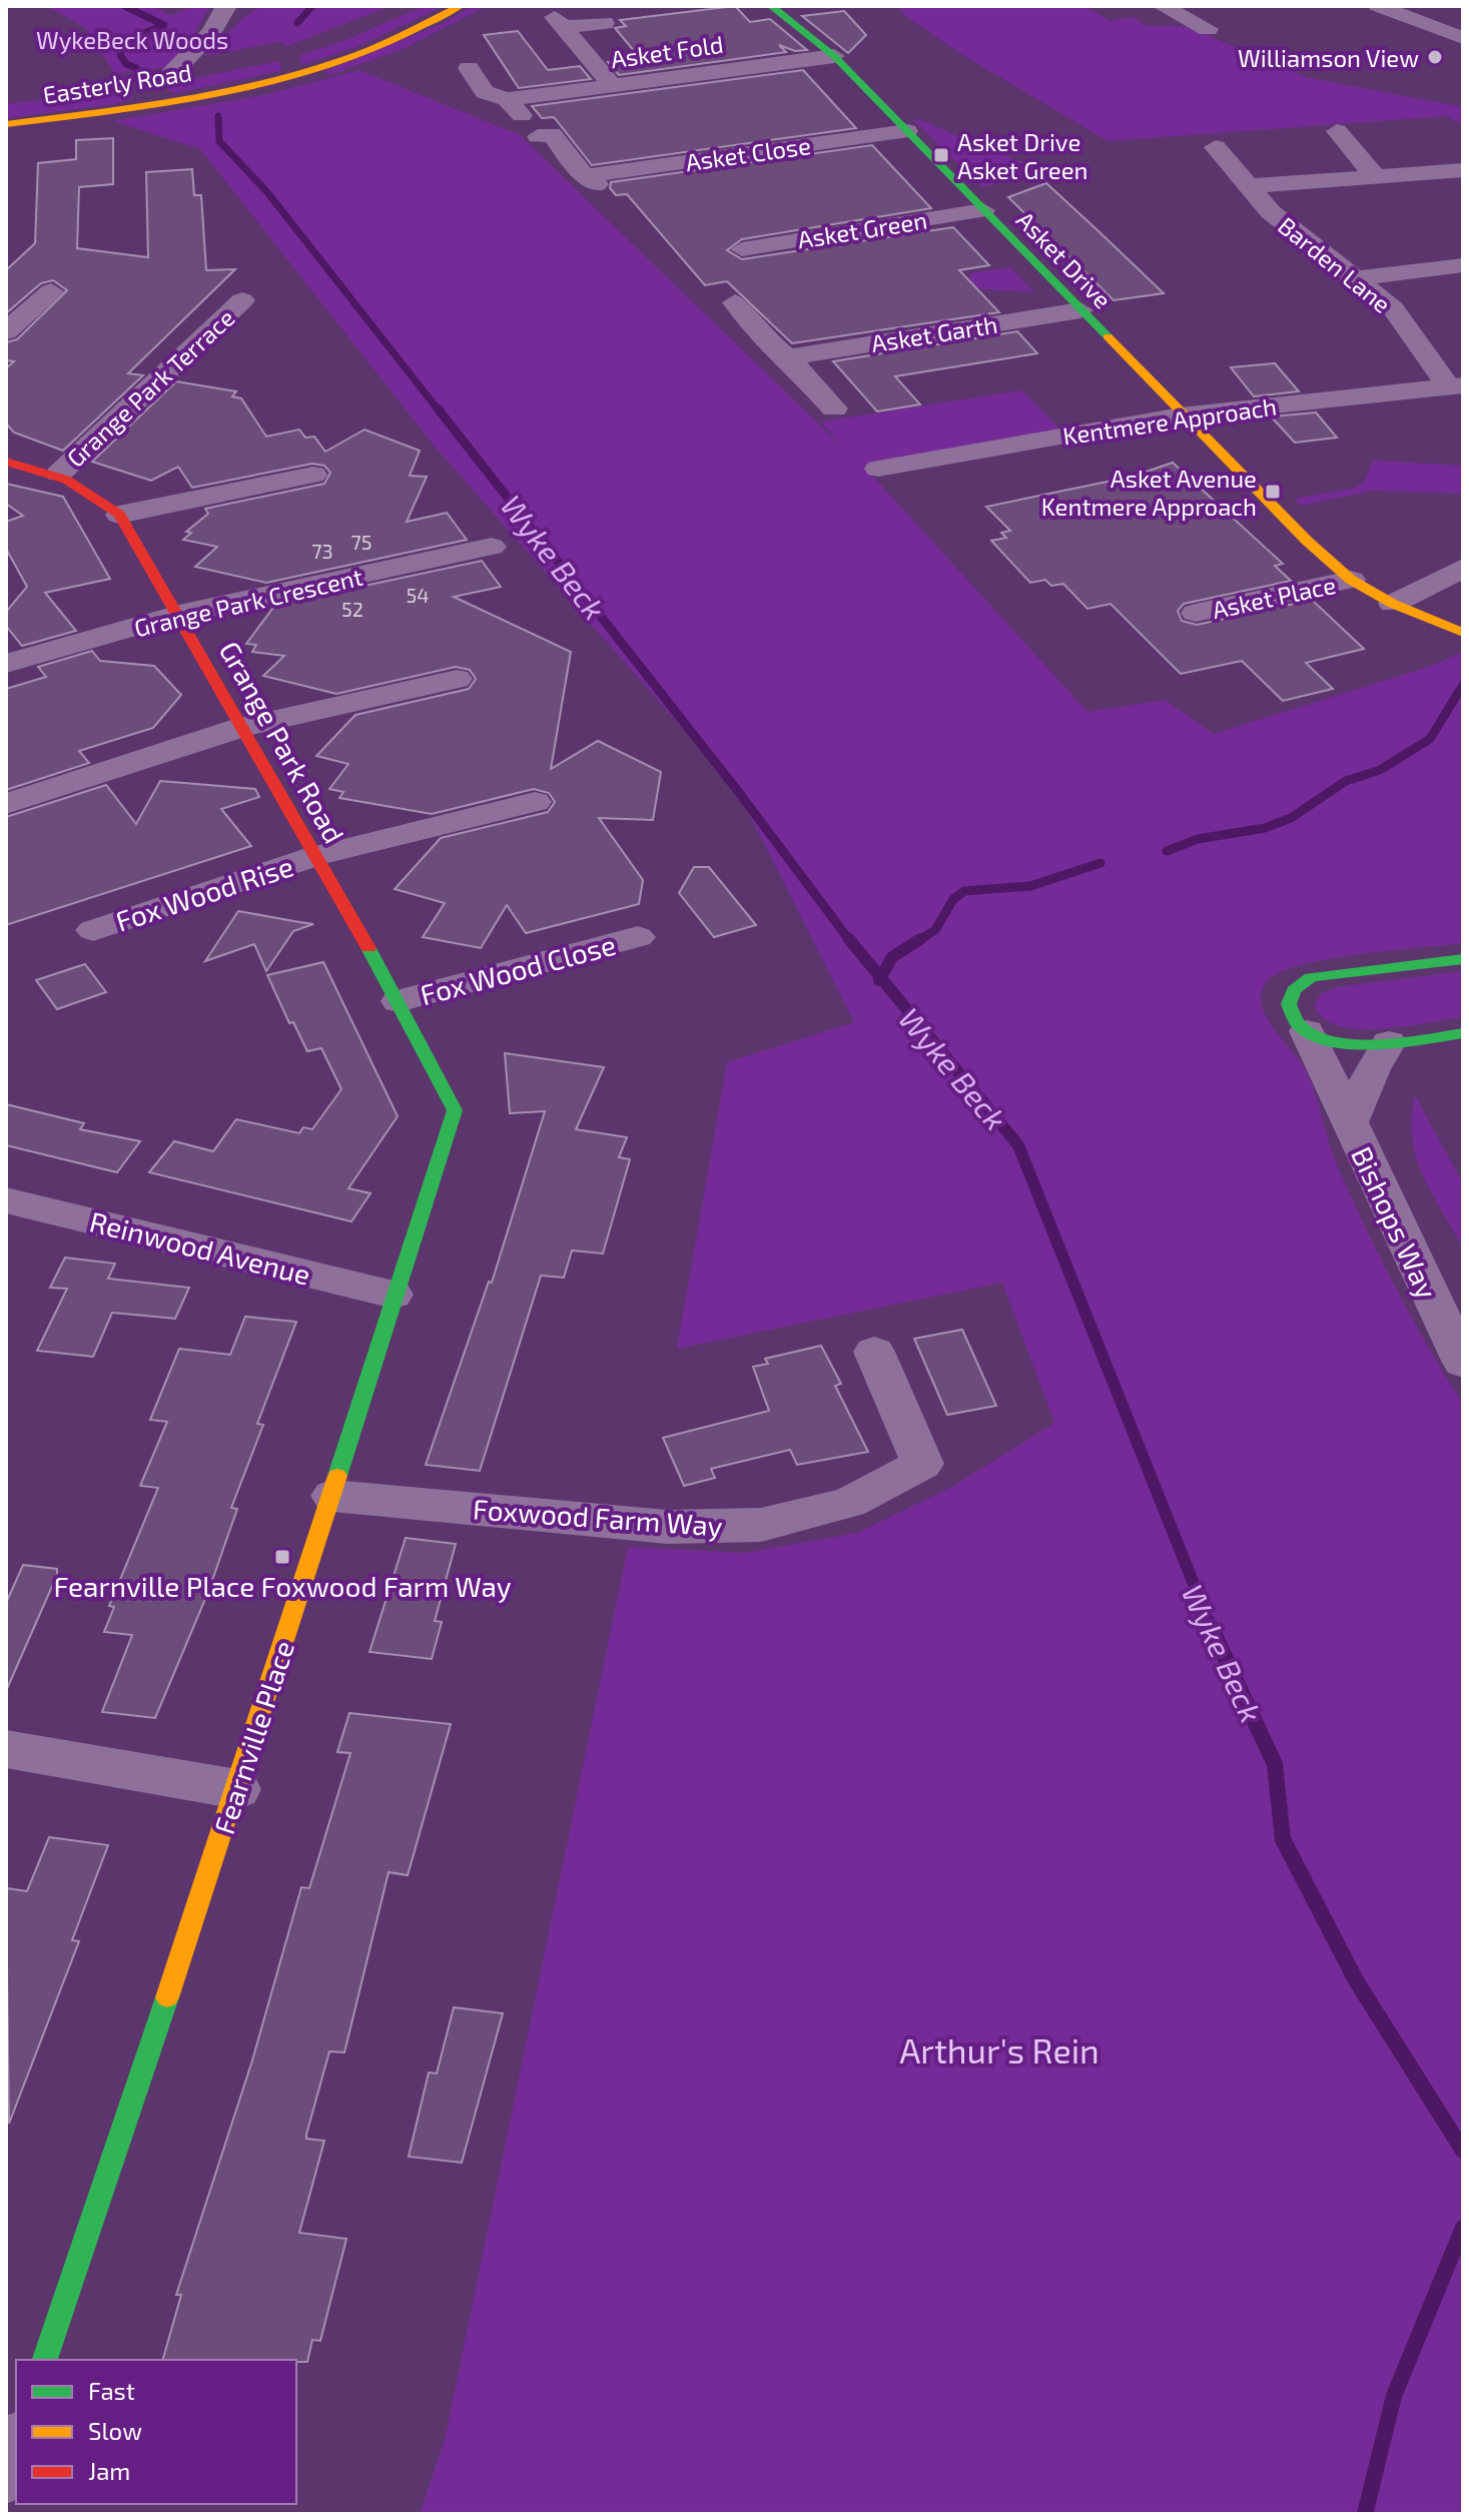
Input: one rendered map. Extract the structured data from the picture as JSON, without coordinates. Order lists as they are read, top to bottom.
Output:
{
  "streets": {
    "street": [
      "Asket Fold",
      "Easterly Road",
      "Asket Close",
      "Asket Green",
      "Asket Drive",
      "Barden Lane",
      "Asket Garth",
      "Grange Park Terrace",
      "Kentmere Approach",
      "Asket Place",
      "Grange Park Crescent",
      "Grange Park Road",
      "Fox Wood Rise",
      "Fox Wood Close",
      "Bishops Way",
      "Reinwood Avenue",
      "Foxwood Farm Way",
      "Fearnville Place"
    ]
  },
  "crossings": [
    ["Asket Fold", "Asket Drive"],
    ["Asket Close", "Asket Drive"],
    ["Asket Green", "Asket Drive"],
    ["Asket Drive", "Asket Garth"],
    ["Asket Drive", "Kentmere Approach"],
    ["Asket Drive", "Asket Place"],
    ["Barden Lane", "Kentmere Approach"],
    ["Grange Park Terrace", "Grange Park Road"],
    ["Grange Park Crescent", "Grange Park Road"],
    ["Grange Park Road", "Fox Wood Rise"],
    ["Grange Park Road", "Fox Wood Close"],
    ["Grange Park Road", "Fearnville Place"],
    ["Reinwood Avenue", "Fearnville Place"],
    ["Foxwood Farm Way", "Fearnville Place"]
  ],
  "water": ["Wyke Beck"],
  "parks": ["WykeBeck Woods", "Arthur's Rein"],
  "places": {
    "other": ["Williamson View"],
    "transit": ["Asket Drive Asket Green", "Asket Avenue Kentmere Approach", "Fearnville Place Foxwood Farm Way"]
  },
  "house_numbers": [
    "75",
    "73",
    "54",
    "52"
  ],
  "legend": ["Fast", "Slow", "Jam"]
}
